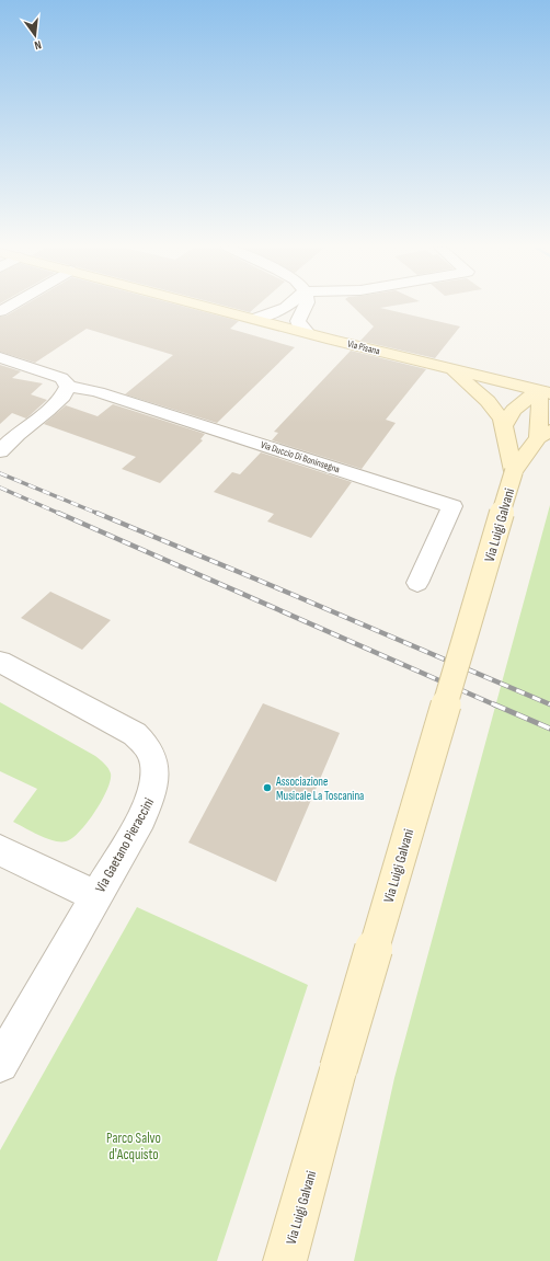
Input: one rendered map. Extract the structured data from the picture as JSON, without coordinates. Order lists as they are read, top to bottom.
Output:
{
  "streets": {
    "main road": ["Via Pisana", "Via Luigi Galvani"],
    "street": ["Via Duccio Di Boninsegna", "Via Gaetano Pieraccini"]
  },
  "crossings": [
    ["Via Pisana", "Via Luigi Galvani"]
  ],
  "parks": ["Parco Salvo d'Acquisto"],
  "places": ["Associazione Musicale La Toscanina"],
  "north": "bottom"
}
